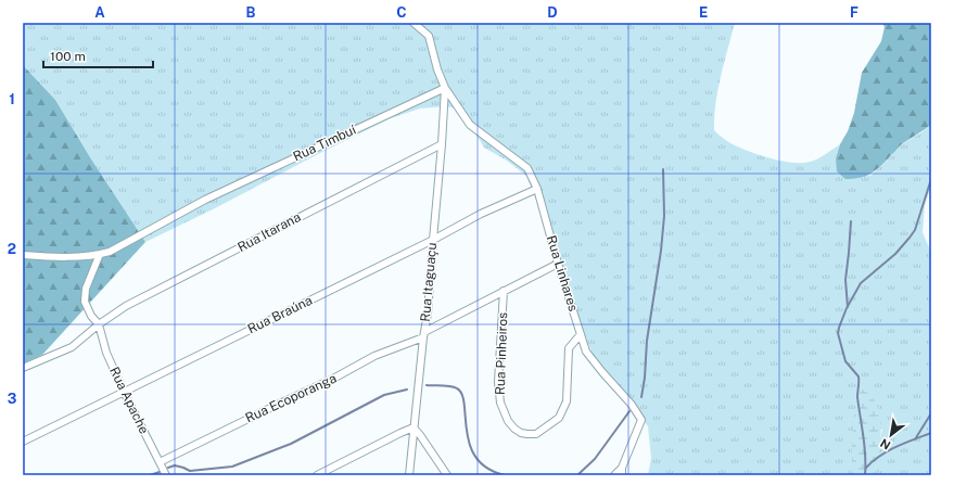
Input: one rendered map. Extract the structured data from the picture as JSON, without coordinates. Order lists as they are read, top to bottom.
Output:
{
  "streets": {
    "street": [
      "Rua Timbuí",
      "Rua Itarana",
      "Rua Linhares",
      "Rua Itaguaçu",
      "Rua Braúna",
      "Rua Pinheiros",
      "Rua Ecoporanga",
      "Rua Apache"
    ]
  },
  "crossings": [
    ["Rua Timbuí", "Rua Linhares"],
    ["Rua Timbuí", "Rua Itaguaçu"],
    ["Rua Timbuí", "Rua Apache"],
    ["Rua Itarana", "Rua Itaguaçu"],
    ["Rua Itarana", "Rua Apache"],
    ["Rua Linhares", "Rua Itaguaçu"],
    ["Rua Linhares", "Rua Braúna"],
    ["Rua Linhares", "Rua Pinheiros"],
    ["Rua Linhares", "Rua Ecoporanga"],
    ["Rua Itaguaçu", "Rua Braúna"],
    ["Rua Itaguaçu", "Rua Ecoporanga"],
    ["Rua Braúna", "Rua Apache"],
    ["Rua Pinheiros", "Rua Ecoporanga"],
    ["Rua Ecoporanga", "Rua Apache"]
  ],
  "scale_bar": "100 m",
  "north": "bottom left",
  "grid": {
    "columns": [
      "A",
      "B",
      "C",
      "D",
      "E",
      "F"
    ],
    "rows": ["1", "2", "3"]
  }
}
